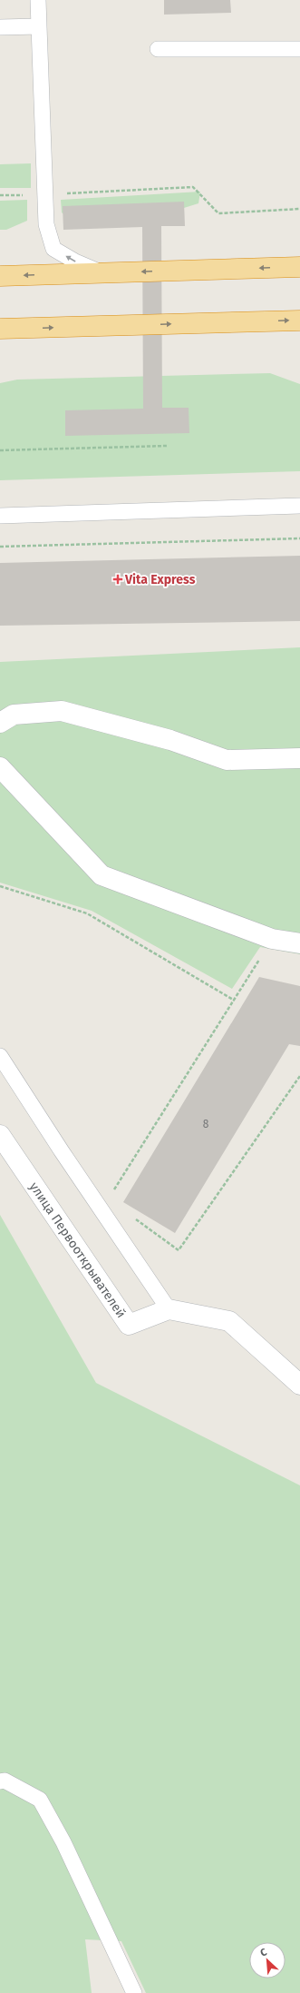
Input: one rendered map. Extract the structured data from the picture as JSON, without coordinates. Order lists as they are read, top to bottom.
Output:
{
  "streets": {
    "street": ["улица Первооткрывателей"]
  },
  "places": {
    "health": ["Vita Express"]
  },
  "house_numbers": ["8"],
  "north": "top left"
}
